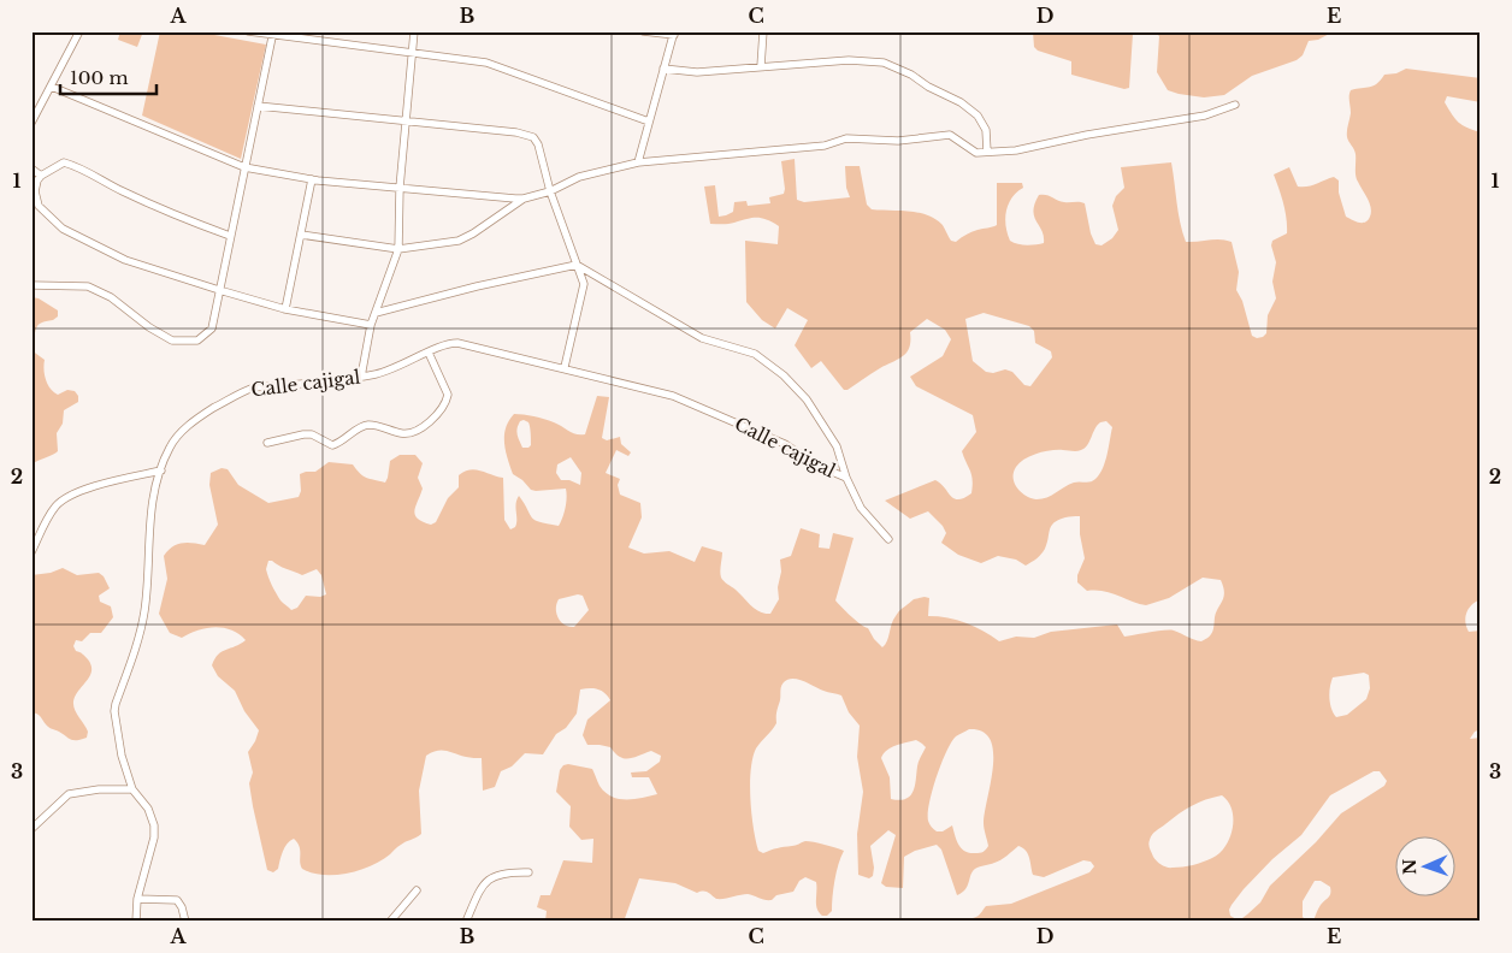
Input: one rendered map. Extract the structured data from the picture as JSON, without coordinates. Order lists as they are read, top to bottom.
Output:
{
  "streets": {
    "street": ["Calle cajigal"]
  },
  "scale_bar": "100 m",
  "north": "left",
  "grid": {
    "columns": [
      "A",
      "B",
      "C",
      "D",
      "E"
    ],
    "rows": ["1", "2", "3"]
  }
}
